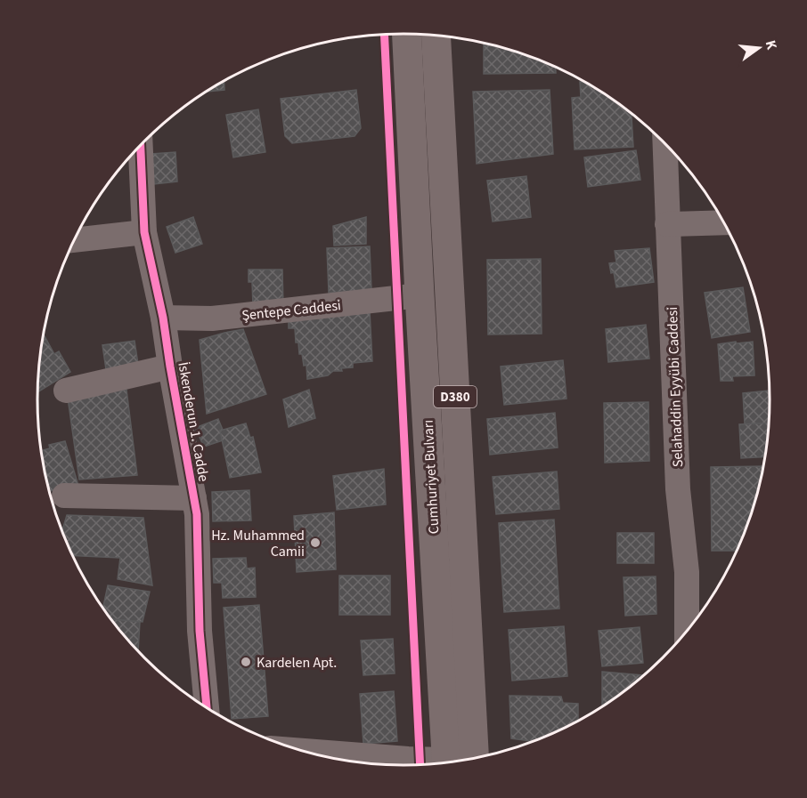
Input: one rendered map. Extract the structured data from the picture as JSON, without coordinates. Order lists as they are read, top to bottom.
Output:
{
  "streets": {
    "main road": ["D380", "Cumhuriyet Bulvarı"],
    "street": ["Şentepe Caddesi", "Selahaddin Eyyübi Caddesi", "İskenderun 1. Cadde"]
  },
  "crossings": [
    ["Şentepe Caddesi", "İskenderun 1. Cadde"],
    ["Şentepe Caddesi", "Cumhuriyet Bulvarı"]
  ],
  "places": ["Hz. Muhammed Camii", "Kardelen Apt."],
  "north": "right"
}
